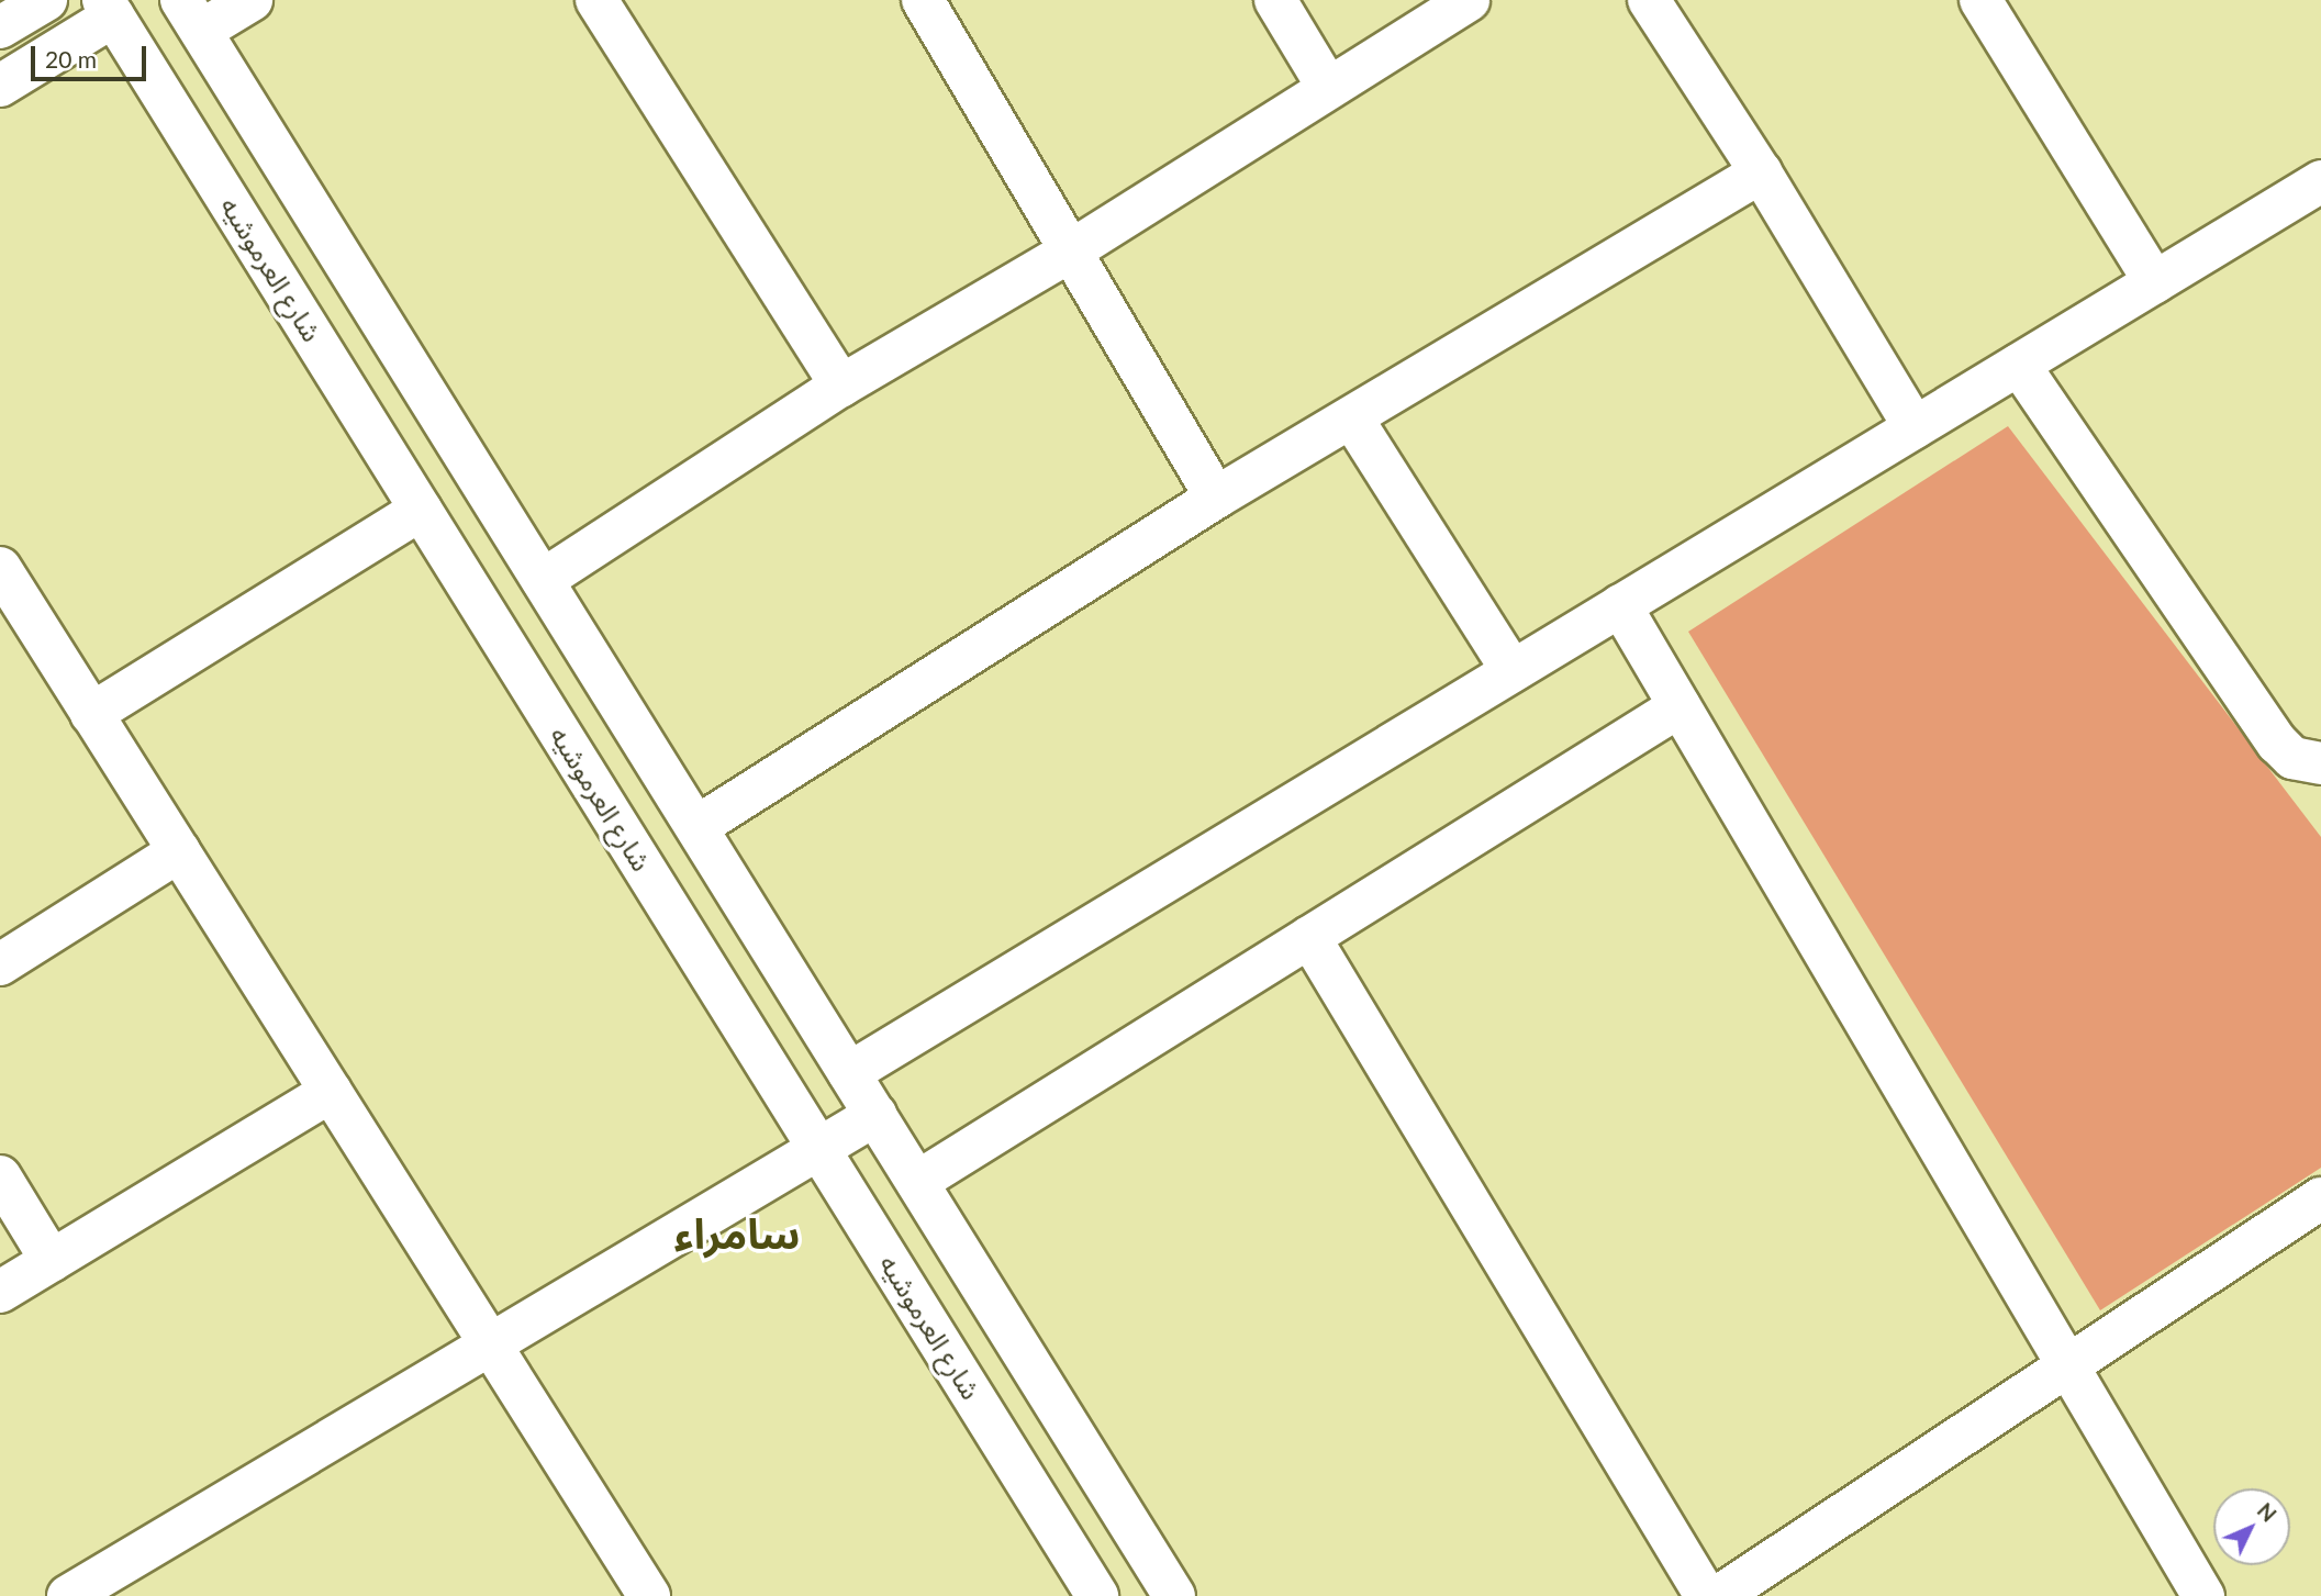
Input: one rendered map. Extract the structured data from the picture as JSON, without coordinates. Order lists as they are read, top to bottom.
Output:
{
  "streets": {
    "street": ["شارع العرموشيه"]
  },
  "districts": ["سامراء"],
  "scale_bar": "20 m",
  "north": "top right"
}
